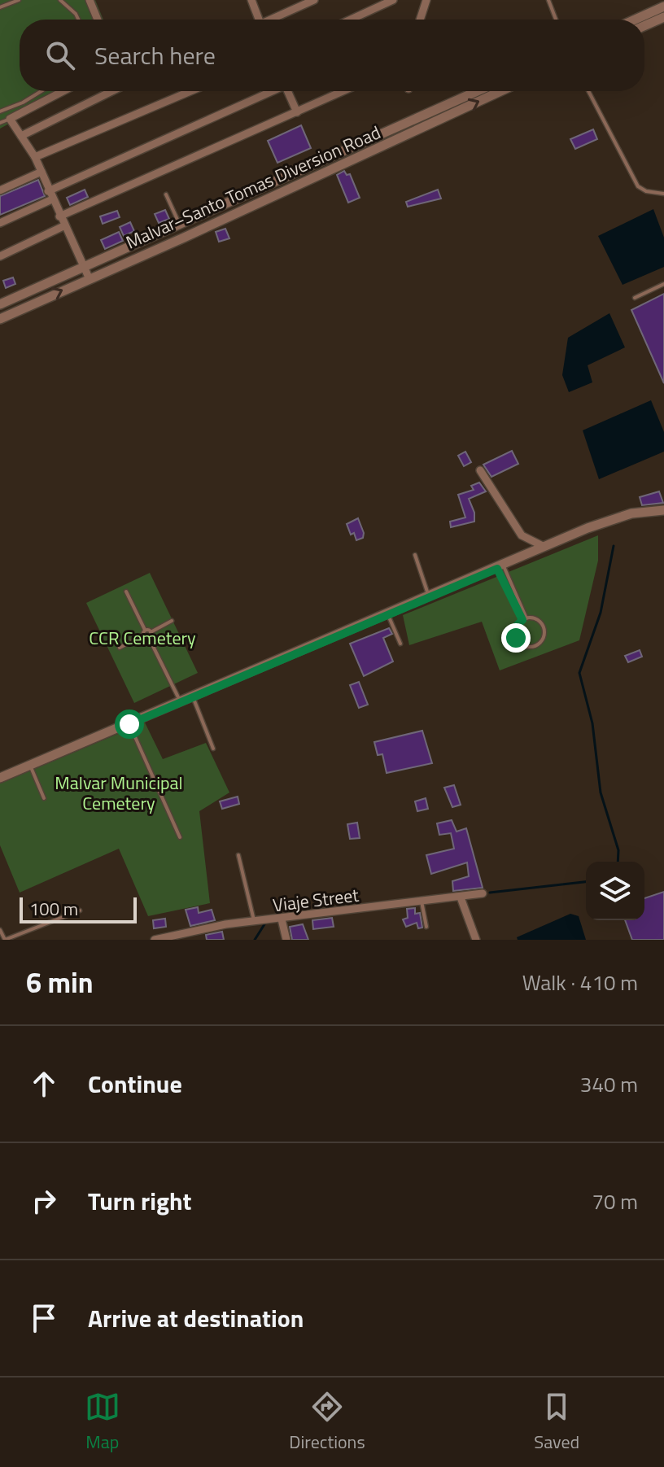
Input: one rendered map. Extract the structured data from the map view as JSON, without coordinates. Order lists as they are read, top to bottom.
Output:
{
  "streets": {
    "street": ["Malvar–Santo Tomas Diversion Road", "Viaje Street"]
  },
  "parks": ["CCR Cemetery", "Malvar Municipal Cemetery"],
  "scale_bar": "100 m",
  "page": {
    "search": "Search here",
    "scale": "100 m",
    "heading": ["6 min", "Walk · 410 m"],
    "list": [
      ["Continue", "340 m"],
      ["Turn right", "70 m"],
      "Arrive at destination"
    ],
    "nav": ["Map", "Directions", "Saved"]
  }
}
